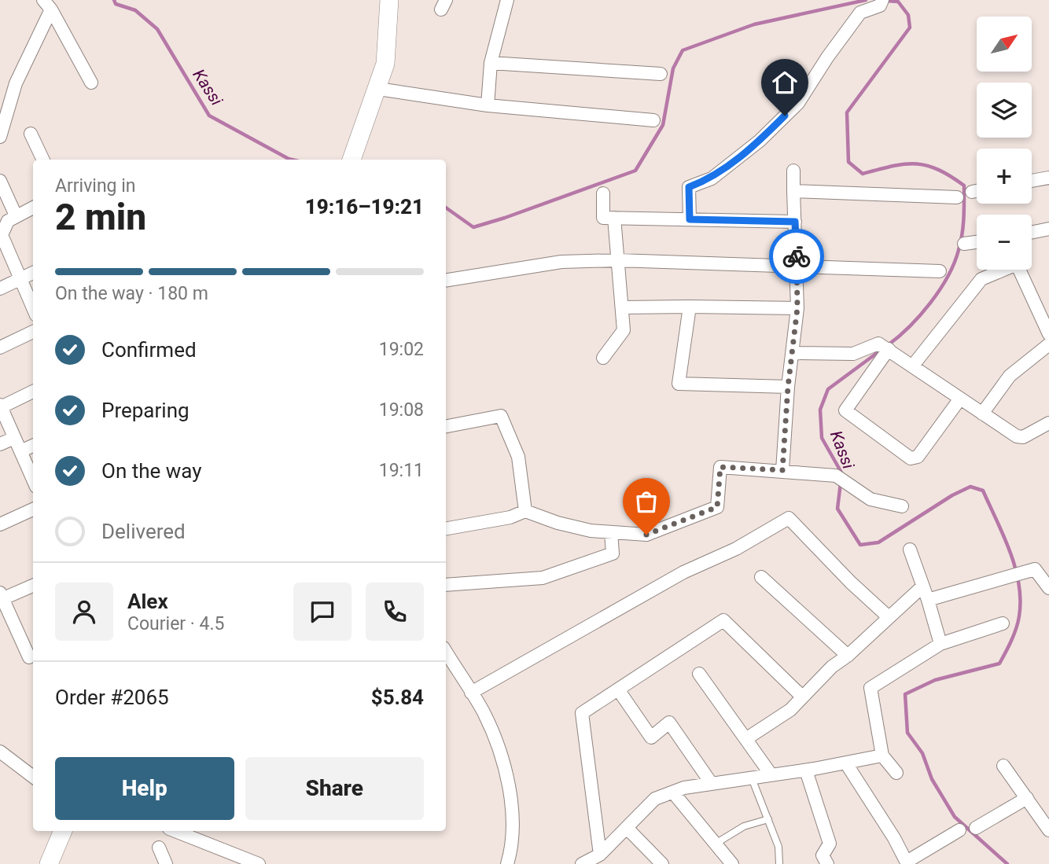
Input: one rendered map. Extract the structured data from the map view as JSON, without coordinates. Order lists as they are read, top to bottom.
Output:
{
  "water": ["Kassi"],
  "north": "top right",
  "page": {
    "map_buttons": ["+", "−"],
    "heading": ["2 min", "Arriving in", "19:16–19:21"],
    "panel": [
      "Alex",
      "Courier · 4.5",
      "Order #2065",
      "$5.84"
    ],
    "bar": "On the way · 180 m",
    "list": [
      ["Confirmed", "19:02"],
      ["Preparing", "19:08"],
      ["On the way", "19:11"],
      "Delivered"
    ],
    "buttons": ["Help", "Share"]
  }
}
